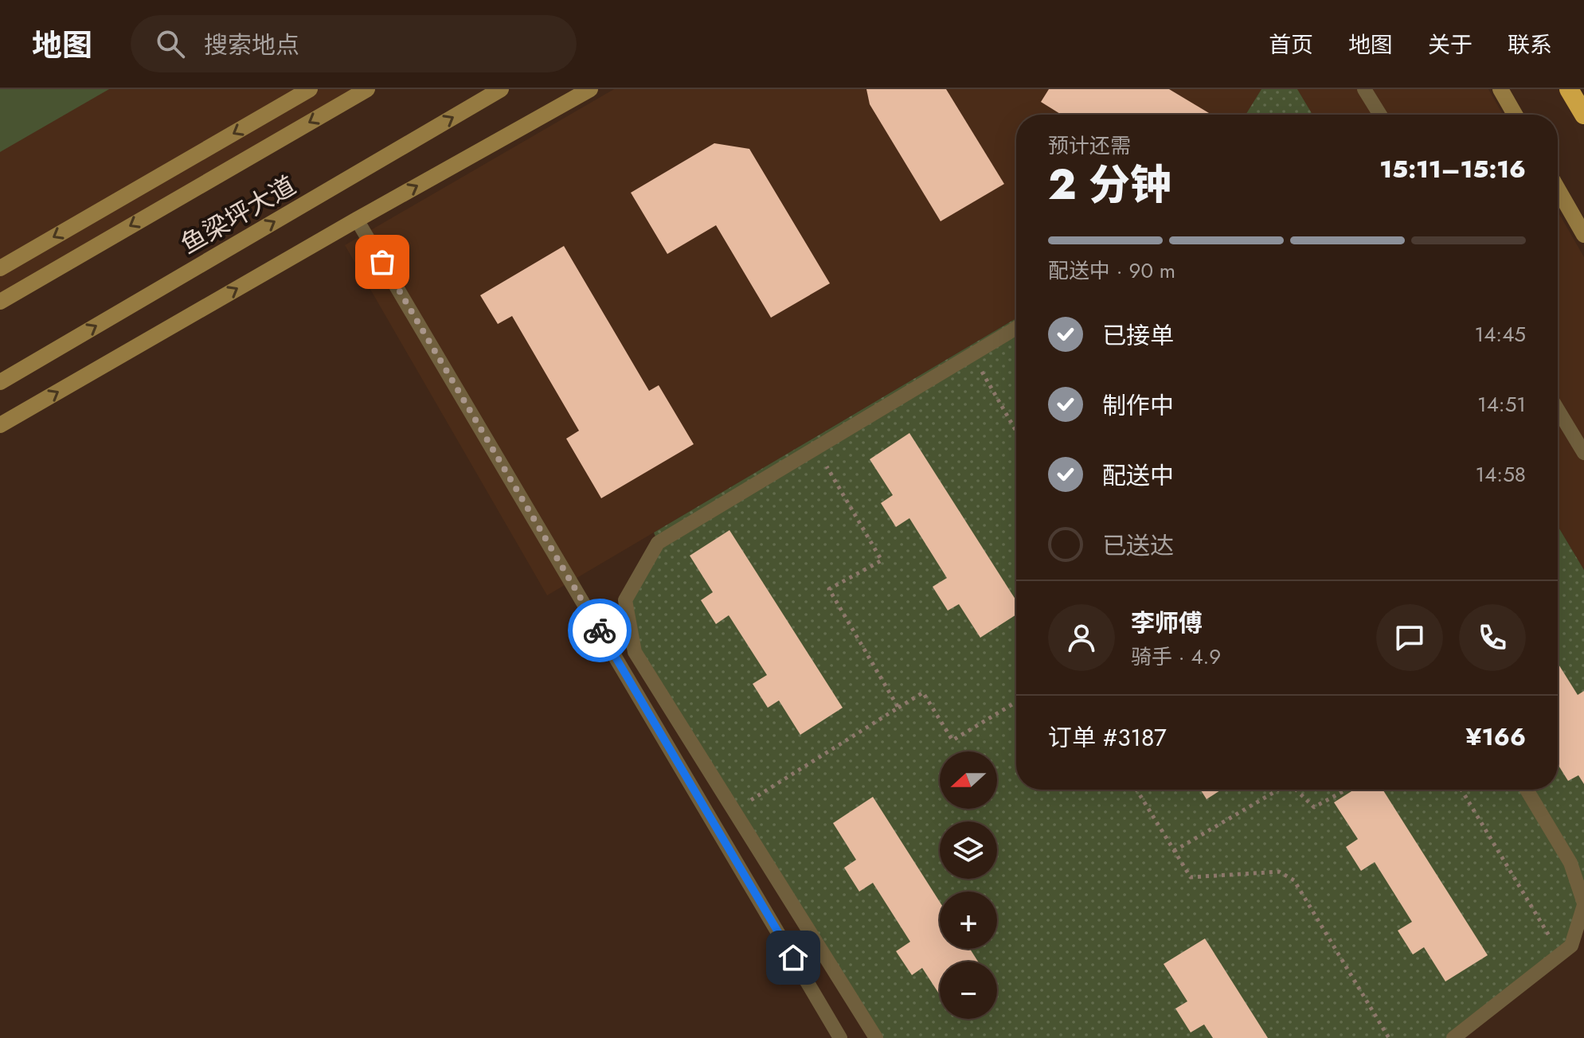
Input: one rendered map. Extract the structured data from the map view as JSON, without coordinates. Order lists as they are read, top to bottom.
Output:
{
  "streets": {
    "main road": ["鱼梁坪大道"]
  },
  "north": "left",
  "page": {
    "header": "地图",
    "search": "搜索地点",
    "nav": [
      "首页",
      "地图",
      "关于",
      "联系"
    ],
    "heading": ["2 分钟", "预计还需", "15:11–15:16"],
    "panel": [
      "李师傅",
      "骑手 · 4.9",
      "订单 #3187",
      "¥166"
    ],
    "bar": "配送中 · 90 m",
    "list": [
      ["已接单", "14:45"],
      ["制作中", "14:51"],
      ["配送中", "14:58"],
      "已送达"
    ],
    "map_buttons": ["+", "−"]
  }
}
